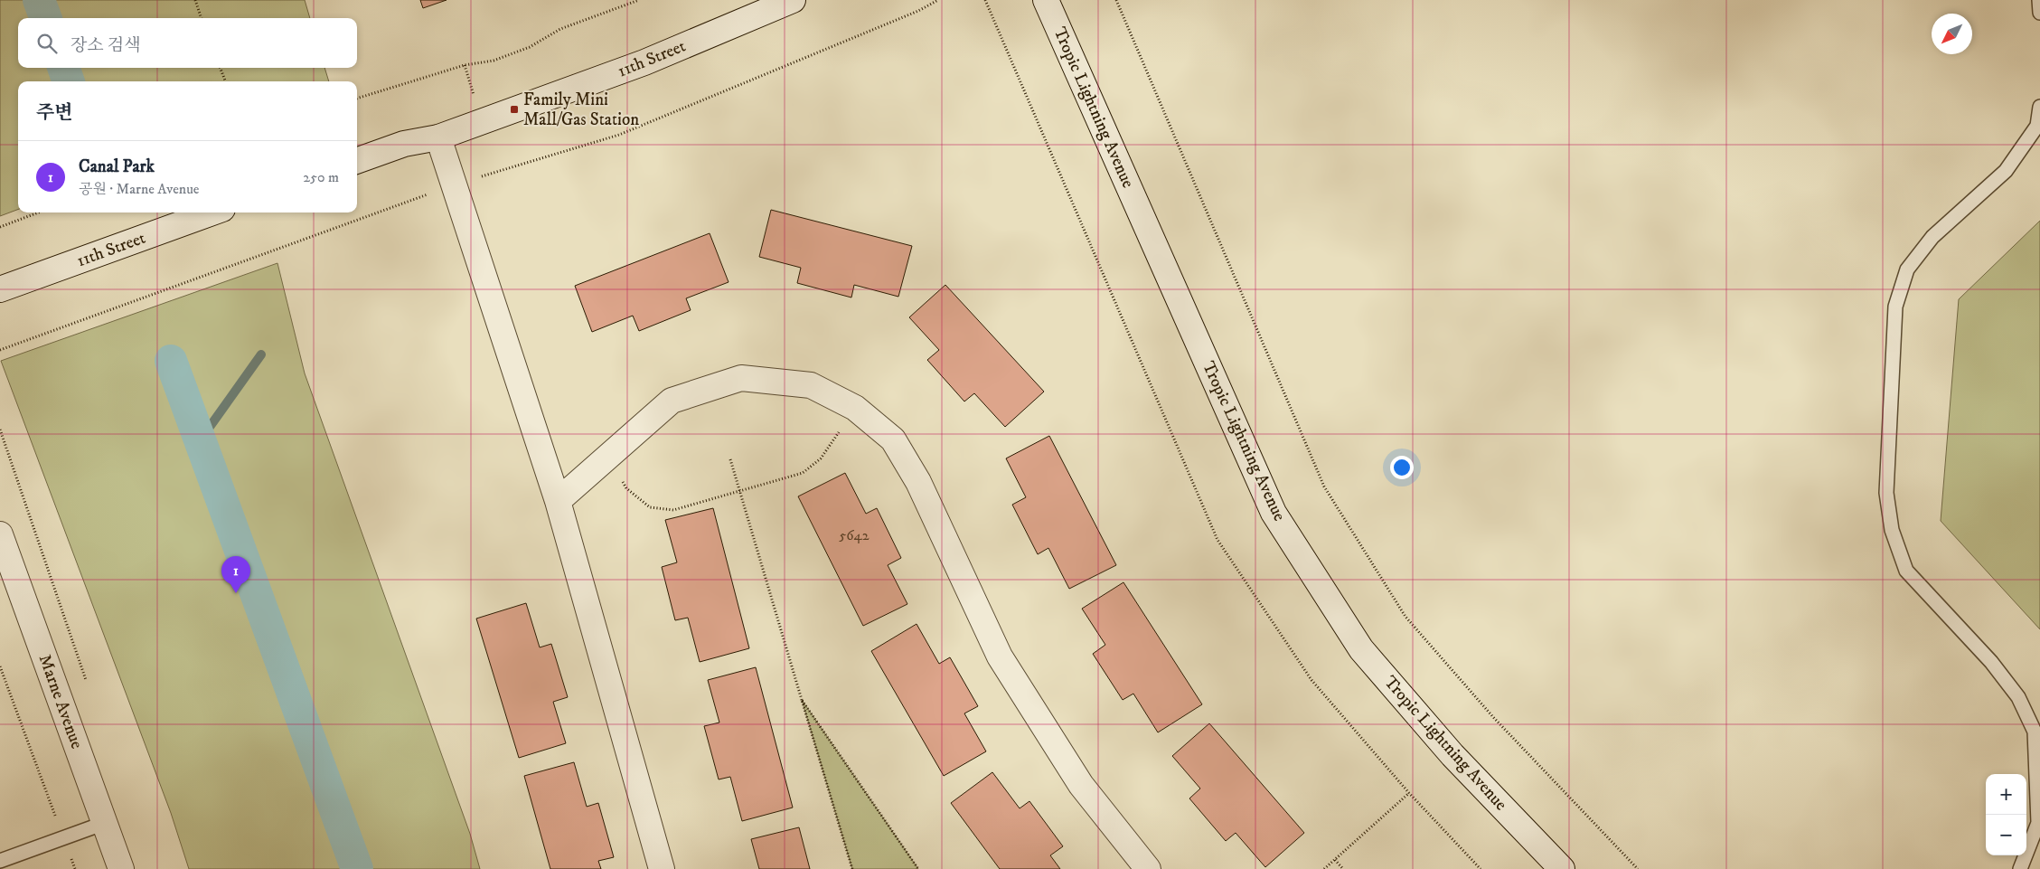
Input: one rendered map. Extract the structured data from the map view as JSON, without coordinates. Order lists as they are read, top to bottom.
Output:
{
  "streets": {
    "street": ["11th Street", "Tropic Lightning Avenue", "Marne Avenue"]
  },
  "places": {
    "transit": ["Family Mini Mall/Gas Station"]
  },
  "house_numbers": ["5642"],
  "north": "bottom left",
  "page": {
    "search": "장소 검색",
    "heading": "주변",
    "list": [
      {
        "mark": "1",
        "name": "Canal Park",
        "note": "공원 · Marne Avenue",
        "value": "250 m"
      }
    ],
    "pins": "1",
    "map_buttons": ["+", "−"]
  }
}
